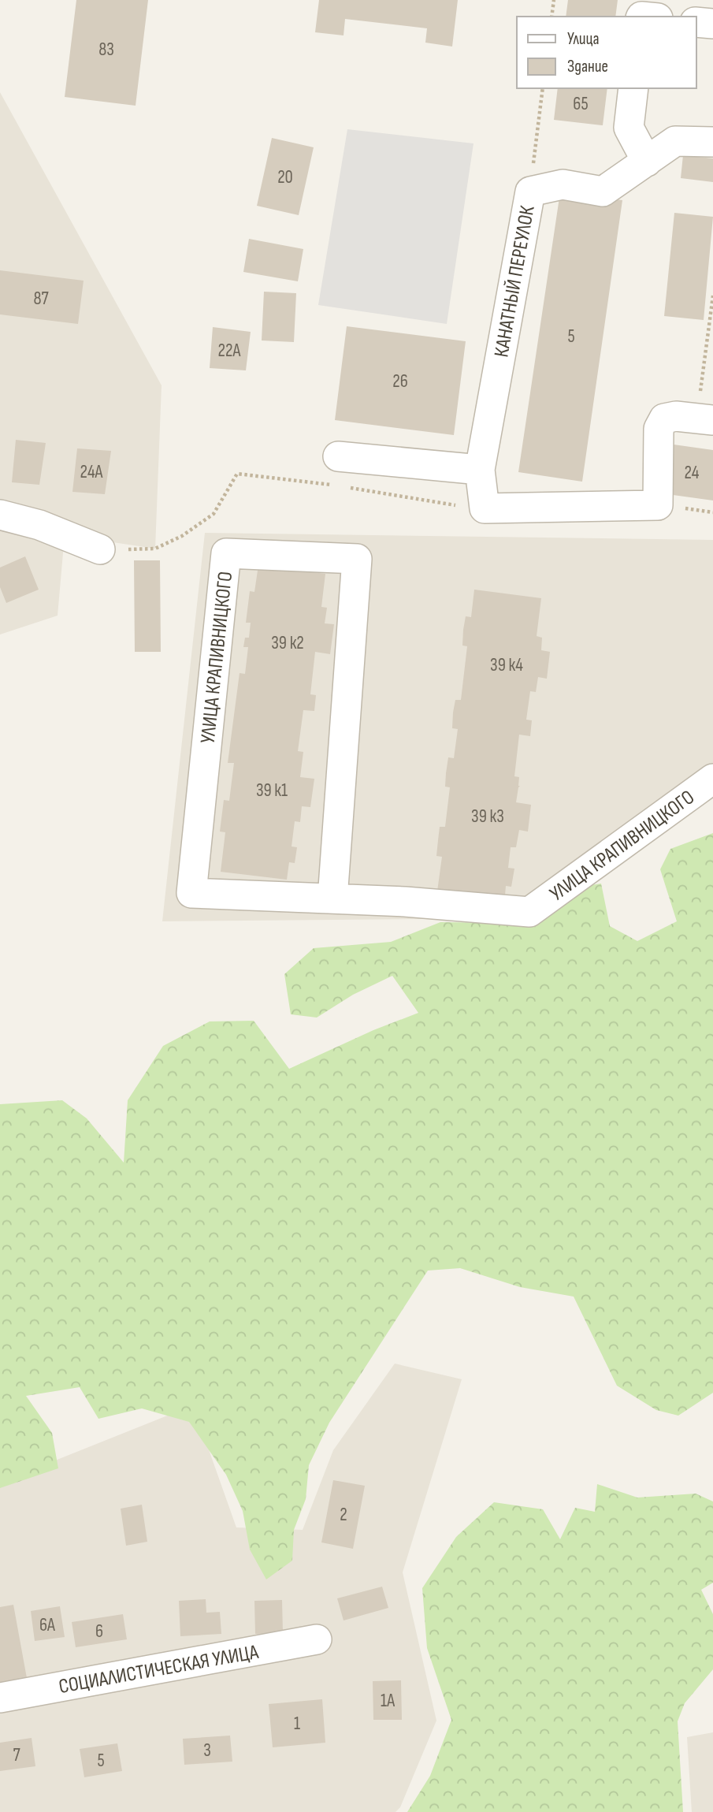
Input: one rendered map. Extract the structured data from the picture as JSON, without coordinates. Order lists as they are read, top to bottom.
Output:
{
  "streets": {
    "street": ["КАНАТНЫЙ ПЕРЕУЛОК", "УЛИЦА КРАПИВНИЦКОГО", "СОЦИАЛИСТИЧЕСКАЯ УЛИЦА"]
  },
  "house_numbers": [
    "83",
    "65",
    "20",
    "87",
    "5",
    "22А",
    "26",
    "24А",
    "24",
    "39 к2",
    "39 к4",
    "39 к1",
    "39 к3",
    "2",
    "6А",
    "6",
    "1А",
    "1",
    "3",
    "7",
    "5"
  ],
  "legend": ["Улица", "Здание"]
}
